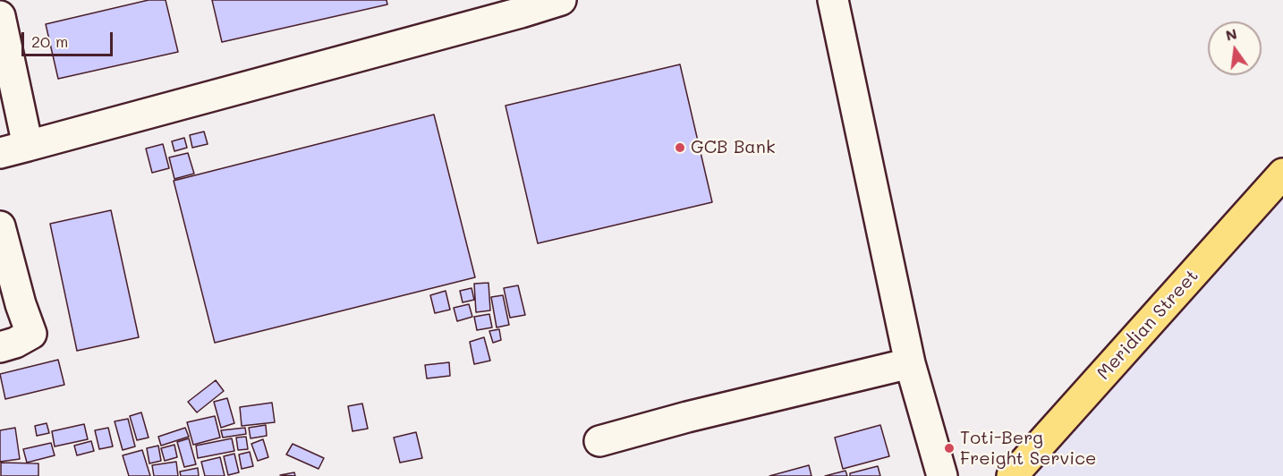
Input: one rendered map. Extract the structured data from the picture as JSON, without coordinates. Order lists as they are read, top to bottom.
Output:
{
  "streets": {
    "main road": ["Meridian Street"]
  },
  "places": ["GCB Bank", "Toti-Berg Freight Service"],
  "scale_bar": "20 m",
  "north": "top"
}
